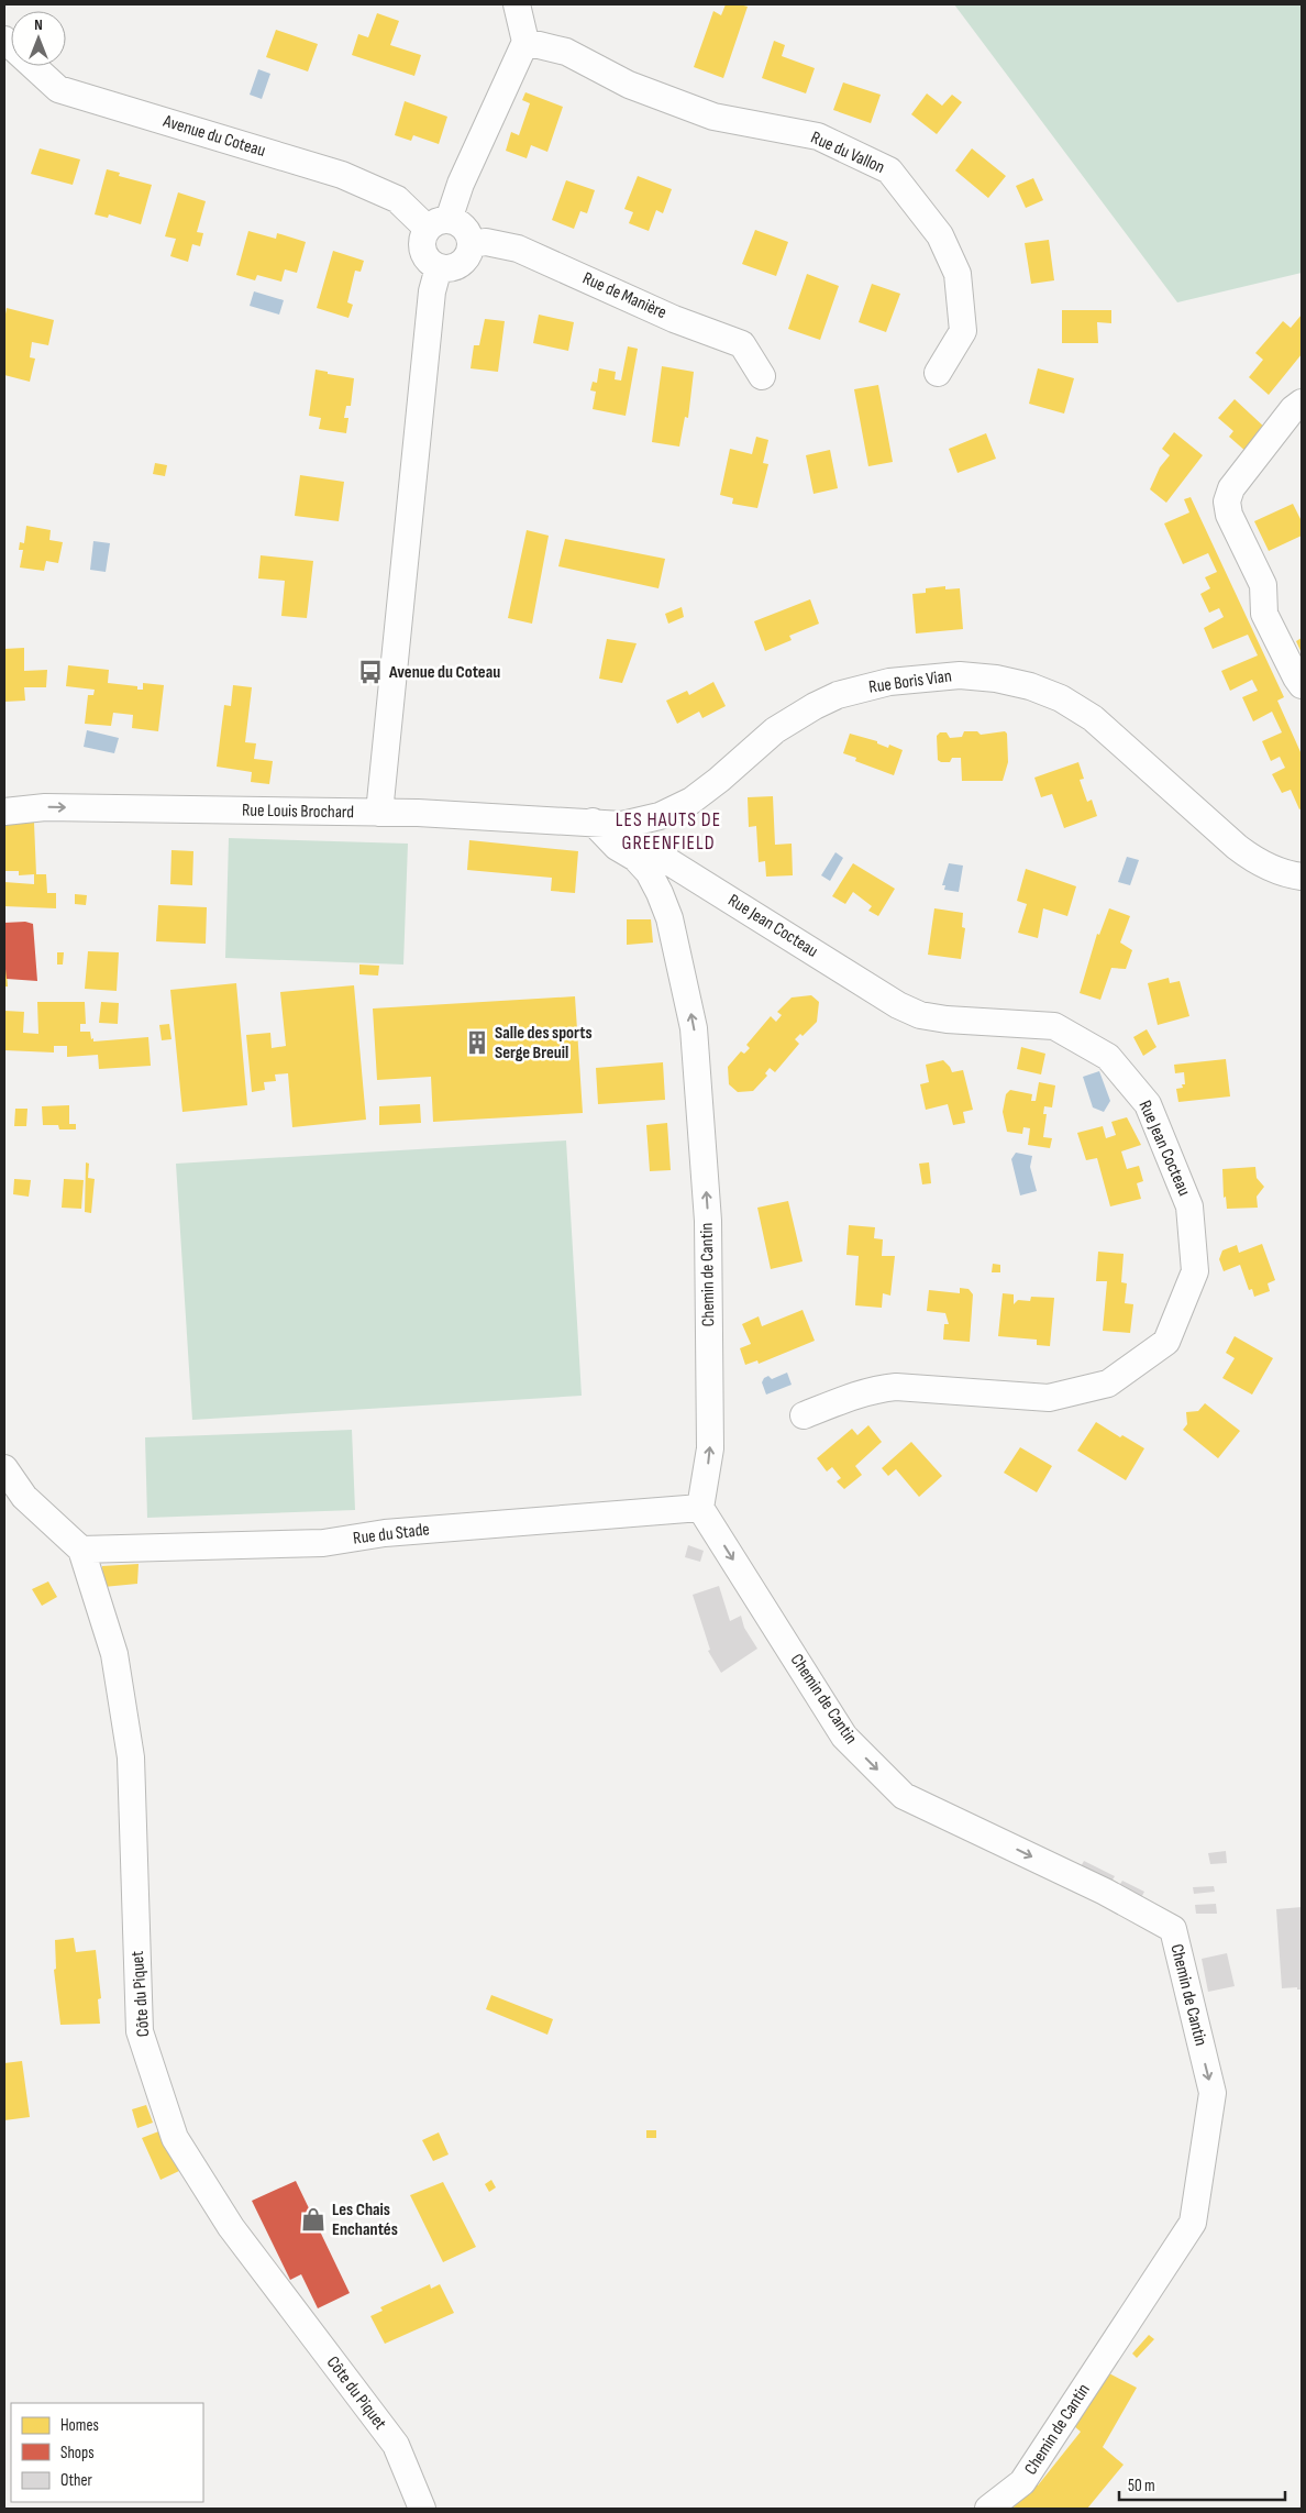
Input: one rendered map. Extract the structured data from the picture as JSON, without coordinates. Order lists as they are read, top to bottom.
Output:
{
  "streets": {
    "street": [
      "Avenue du Coteau",
      "Rue du Vallon",
      "Rue de Manière",
      "Rue Boris Vian",
      "Rue Louis Brochard",
      "Rue Jean Cocteau",
      "Chemin de Cantin",
      "Rue du Stade",
      "Côte du Piquet"
    ]
  },
  "crossings": [
    ["Avenue du Coteau", "Rue de Manière"],
    ["Rue Boris Vian", "Rue Louis Brochard"],
    ["Rue Boris Vian", "Rue Jean Cocteau"],
    ["Rue Boris Vian", "Chemin de Cantin"],
    ["Rue Louis Brochard", "Rue Jean Cocteau"],
    ["Rue Louis Brochard", "Chemin de Cantin"],
    ["Rue Jean Cocteau", "Chemin de Cantin"],
    ["Chemin de Cantin", "Rue du Stade"],
    ["Rue du Stade", "Côte du Piquet"]
  ],
  "one_way": ["Rue Louis Brochard"],
  "districts": ["LES HAUTS DE GREENFIELD"],
  "places": {
    "bus stop": ["Avenue du Coteau"],
    "building": ["Salle des sports Serge Breuil"],
    "shop": ["Les Chais Enchantés"]
  },
  "legend": ["Homes", "Shops", "Other"],
  "scale_bar": "50 m",
  "north": "top"
}
